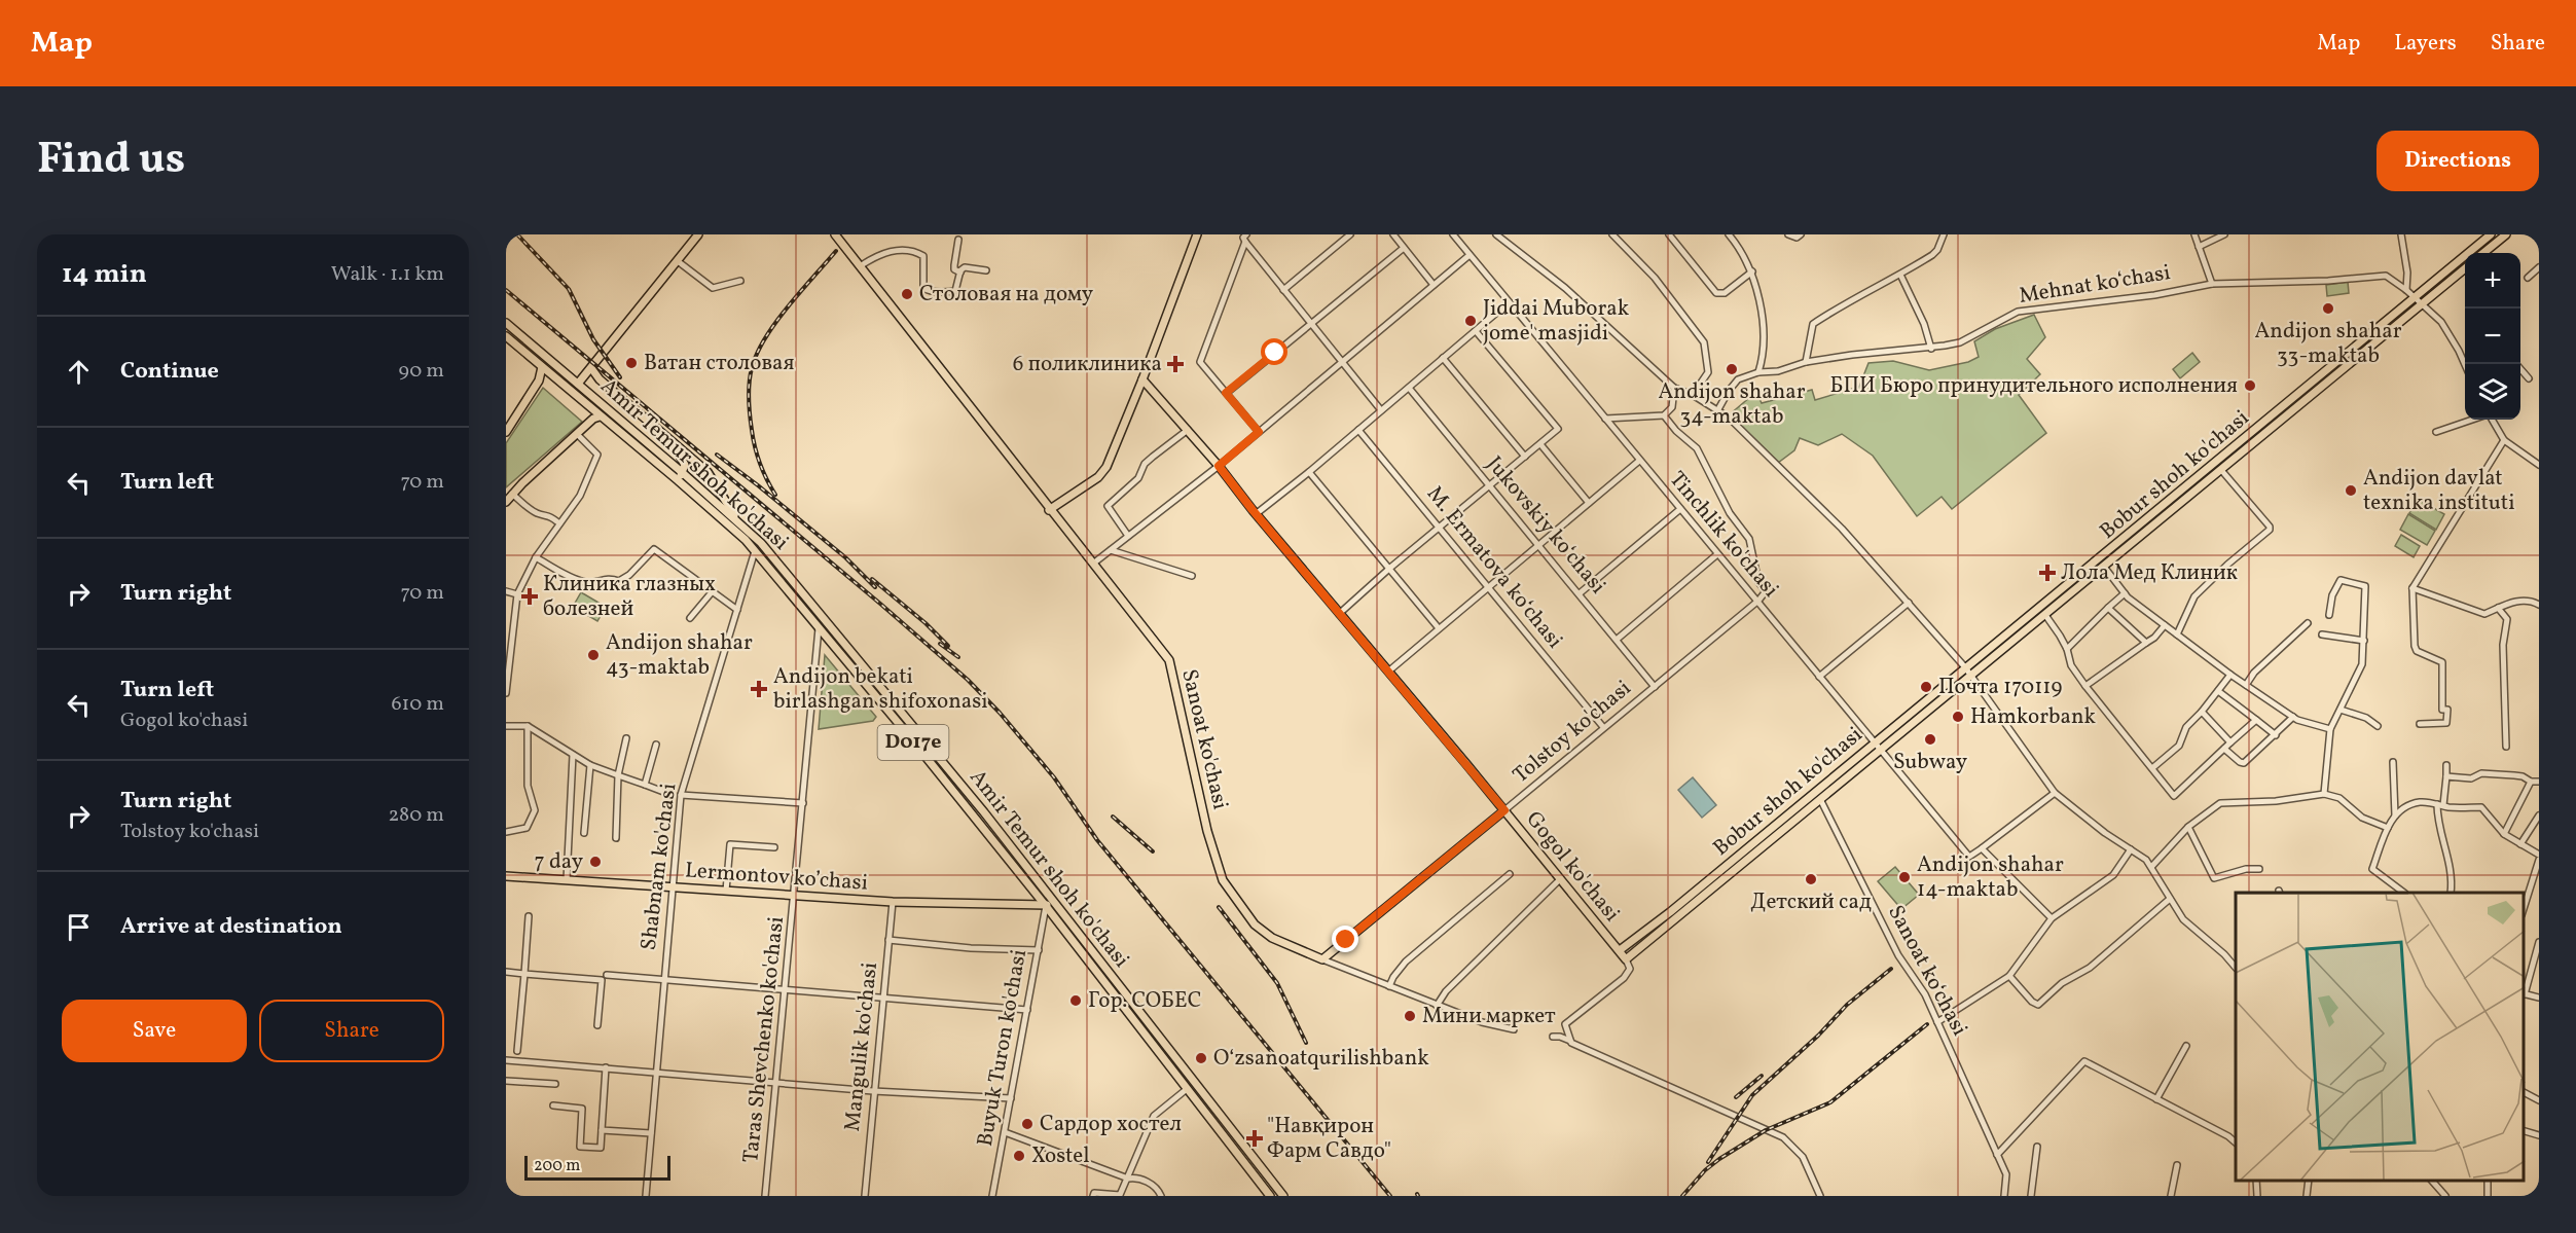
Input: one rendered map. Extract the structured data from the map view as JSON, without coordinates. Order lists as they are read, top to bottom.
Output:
{
  "streets": {
    "main road": [
      "Amir Temur shoh ko'chasi",
      "Bobur shoh ko'chasi",
      "Tolstoy ko'chasi",
      "Sanoat ko'chasi",
      "D017e",
      "Gogol ko'chasi",
      "Lermontov ko’chasi"
    ],
    "street": [
      "Mehnat koʻchasi",
      "Jukovskiy koʻchasi",
      "Tinchlik ko'chasi",
      "M. Ermatova koʻchasi",
      "Shabnam ko'chasi",
      "Sanoat koʻchasi",
      "Taras Shevchenko ko'chasi",
      "Mangulik ko'chasi",
      "Buyuk Turon ko'chasi"
    ]
  },
  "crossings": [
    ["Mehnat koʻchasi", "Bobur shoh ko'chasi"],
    ["Amir Temur shoh ko'chasi", "Shabnam ko'chasi"],
    ["Amir Temur shoh ko'chasi", "Lermontov ko’chasi"],
    ["Amir Temur shoh ko'chasi", "Taras Shevchenko ko'chasi"],
    ["Amir Temur shoh ko'chasi", "Buyuk Turon ko'chasi"],
    ["Bobur shoh ko'chasi", "Tinchlik ko'chasi"],
    ["Bobur shoh ko'chasi", "Gogol ko'chasi"],
    ["Bobur shoh ko'chasi", "Sanoat koʻchasi"],
    ["Jukovskiy koʻchasi", "Tolstoy ko'chasi"],
    ["Tinchlik ko'chasi", "Tolstoy ko'chasi"],
    ["M. Ermatova koʻchasi", "Tolstoy ko'chasi"],
    ["Tolstoy ko'chasi", "Sanoat ko'chasi"],
    ["Tolstoy ko'chasi", "Gogol ko'chasi"],
    ["Shabnam ko'chasi", "Lermontov ko’chasi"],
    ["Lermontov ko’chasi", "Taras Shevchenko ko'chasi"],
    ["Lermontov ko’chasi", "Mangulik ko'chasi"],
    ["Lermontov ko’chasi", "Buyuk Turon ko'chasi"]
  ],
  "places": {
    "other": [
      "Столовая на дому",
      "Andijon shahar 33-maktab",
      "Jiddai Muborak jome' masjidi",
      "Ватан столовая",
      "Andijon shahar 34-maktab",
      "БПИ Бюро принудительного исполнения",
      "Andijon davlat texnika instituti",
      "Andijon shahar 43-maktab",
      "Почта 170119",
      "Hamkorbank",
      "Subway",
      "7 day",
      "Andijon shahar 14-maktab",
      "Детский сад",
      "Гор. СОБЕС",
      "Мини маркет",
      "Oʻzsanoatqurilishbank",
      "Сардор хостел",
      "Xostel"
    ],
    "health": [
      "6 поликлиника",
      "Лола Мед Клиник",
      "Клиника глазных болезней",
      "Аndijon bekati birlashgan shifoxonasi",
      "\"Навқирон Фарм Савдо\""
    ]
  },
  "scale_bar": "200 m",
  "page": {
    "header": "Map",
    "nav": ["Map", "Layers", "Share"],
    "title": "Find us",
    "buttons": [
      "Directions",
      ["Save", "Share"]
    ],
    "heading": ["14 min", "Walk · 1.1 km"],
    "map_buttons": ["+", "−"],
    "list": [
      ["Continue", "90 m"],
      ["Turn left", "70 m"],
      ["Turn right", "70 m"],
      ["Turn left", "Gogol ko'chasi", "610 m"],
      ["Turn right", "Tolstoy ko'chasi", "280 m"],
      "Arrive at destination"
    ],
    "scale": "200 m"
  }
}
